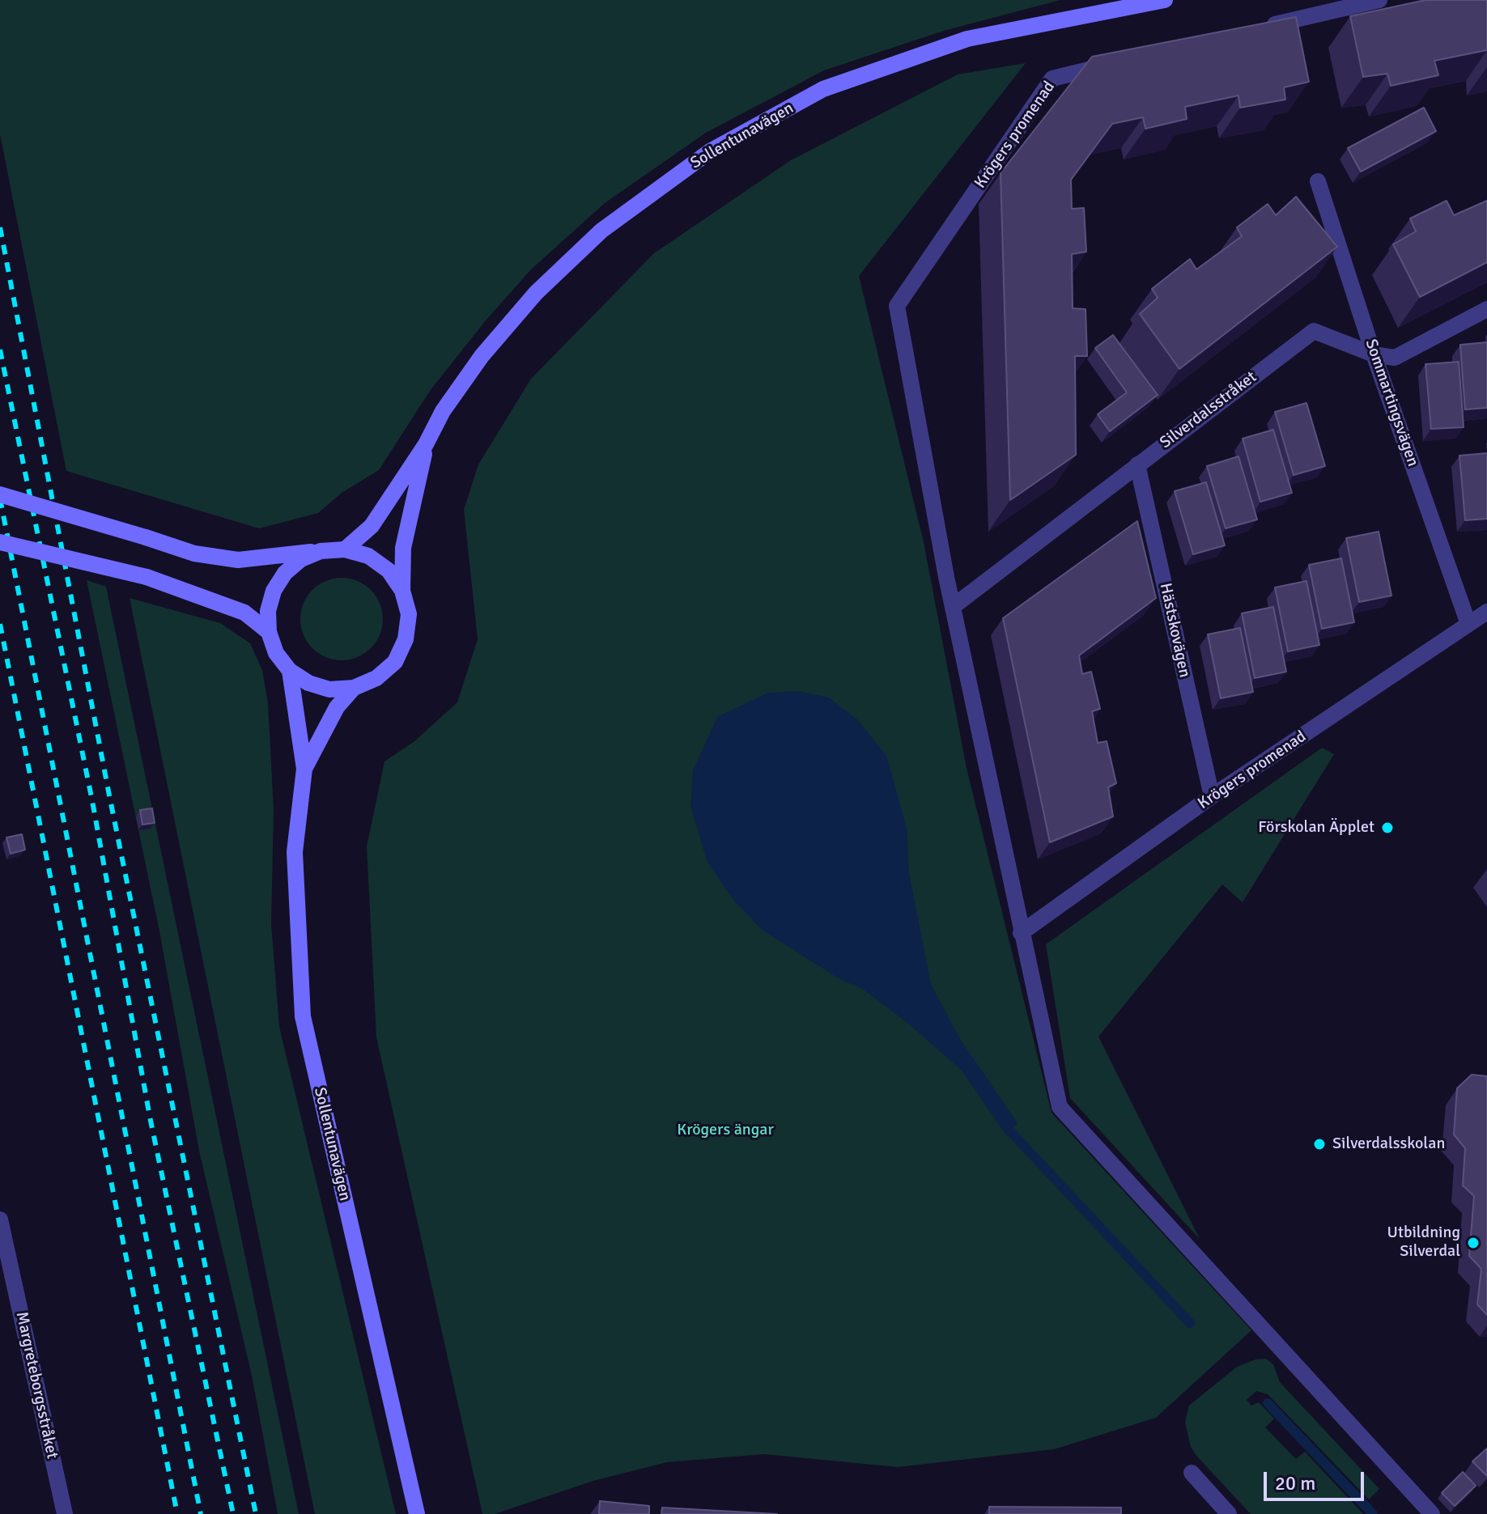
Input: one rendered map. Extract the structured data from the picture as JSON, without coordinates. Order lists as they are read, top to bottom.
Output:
{
  "streets": {
    "street": [
      "Krögers promenad",
      "Sollentunavägen",
      "Sommartingsvägen",
      "Silverdalsstråket",
      "Hästskovägen",
      "Margreteborgsstråket"
    ]
  },
  "crossings": [
    ["Krögers promenad", "Sommartingsvägen"],
    ["Krögers promenad", "Silverdalsstråket"],
    ["Krögers promenad", "Hästskovägen"],
    ["Sommartingsvägen", "Silverdalsstråket"],
    ["Silverdalsstråket", "Hästskovägen"]
  ],
  "parks": ["Krögers ängar"],
  "places": ["Förskolan Äpplet", "Silverdalsskolan", "Utbildning Silverdal"],
  "scale_bar": "20 m"
}
